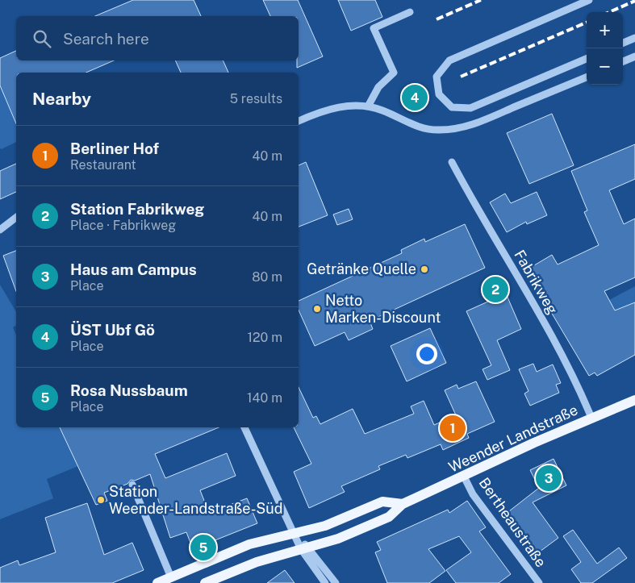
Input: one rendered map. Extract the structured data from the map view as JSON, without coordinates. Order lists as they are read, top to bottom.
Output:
{
  "streets": {
    "main road": ["Weender Landstraße"],
    "street": ["Fabrikweg", "Bertheaustraße"]
  },
  "crossings": [
    ["Fabrikweg", "Weender Landstraße"],
    ["Weender Landstraße", "Bertheaustraße"]
  ],
  "places": ["Getränke Quelle", "Netto Marken-Discount", "Station Weender-Landstraße-Süd"],
  "page": {
    "map_buttons": ["+", "−"],
    "search": "Search here",
    "heading": ["Nearby", "5 results"],
    "pins": [
      "4",
      "2",
      "1",
      "3",
      "5"
    ],
    "list": [
      {
        "mark": "1",
        "name": "Berliner Hof",
        "note": "Restaurant",
        "value": "40 m"
      },
      {
        "mark": "2",
        "name": "Station Fabrikweg",
        "note": "Place · Fabrikweg",
        "value": "40 m"
      },
      {
        "mark": "3",
        "name": "Haus am Campus",
        "note": "Place",
        "value": "80 m"
      },
      {
        "mark": "4",
        "name": "ÜST Ubf Gö",
        "note": "Place",
        "value": "120 m"
      },
      {
        "mark": "5",
        "name": "Rosa Nussbaum",
        "note": "Place",
        "value": "140 m"
      }
    ]
  }
}
